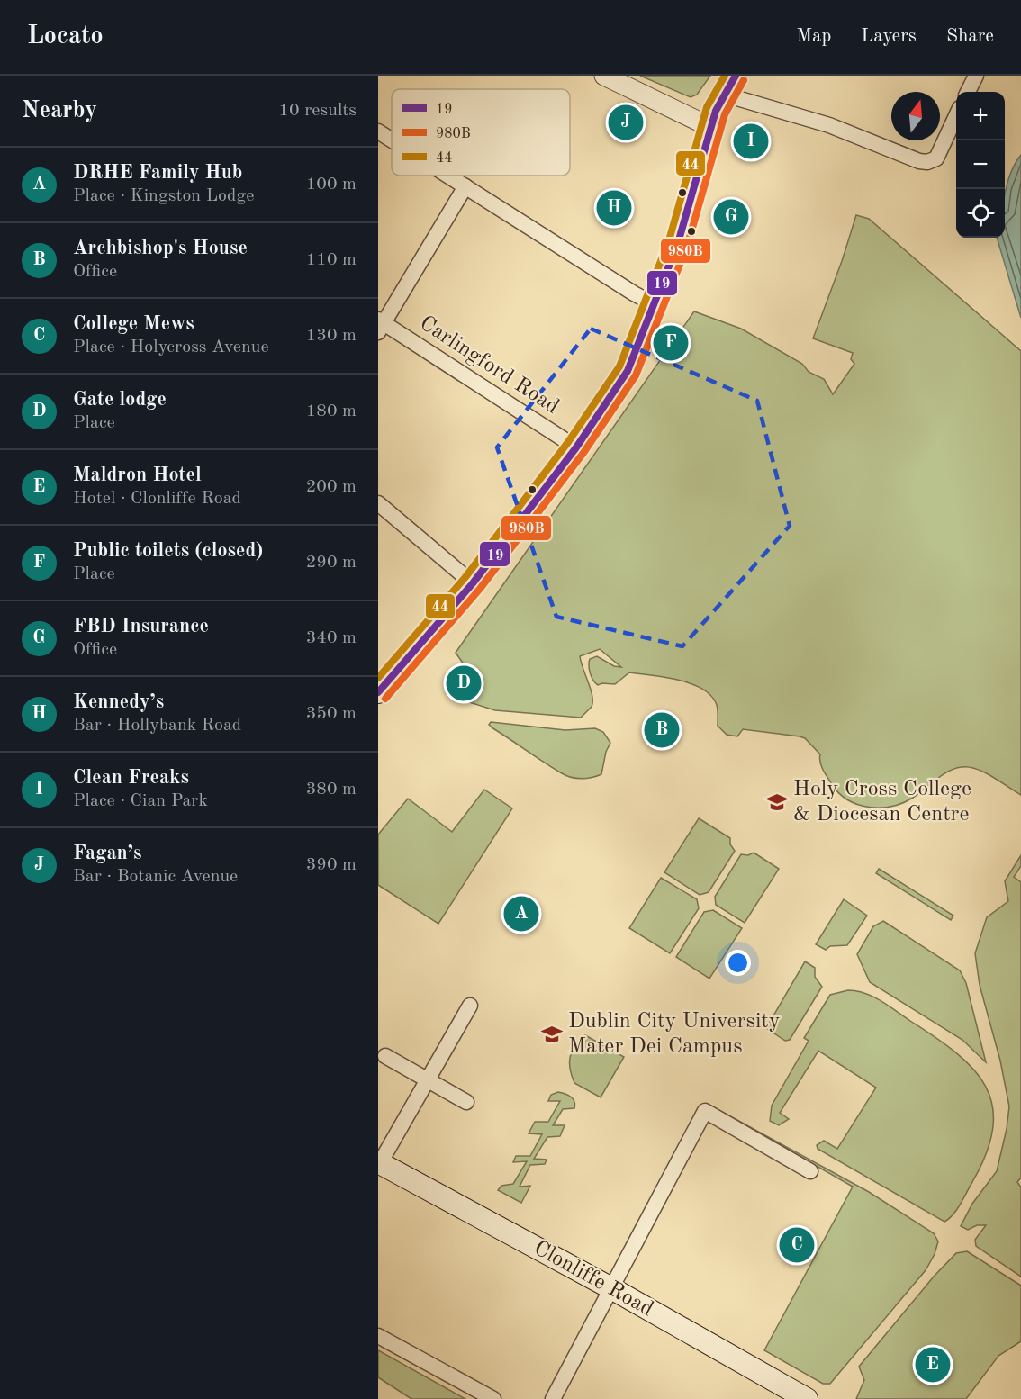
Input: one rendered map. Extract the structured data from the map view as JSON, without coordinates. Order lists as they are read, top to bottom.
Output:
{
  "streets": {
    "main road": ["Clonliffe Road"],
    "street": ["Carlingford Road"]
  },
  "places": {
    "school or university": ["Holy Cross College & Diocesan Centre", "Dublin City University Mater Dei Campus"]
  },
  "lines": ["transit line 19", "transit line 44", "transit line 980B"],
  "legend": ["19", "980B", "44"],
  "north": "top",
  "page": {
    "header": "Locato",
    "nav": ["Map", "Layers", "Share"],
    "heading": ["Nearby", "10 results"],
    "map_buttons": ["+", "−"],
    "pins": [
      "J",
      "I",
      "H",
      "G",
      "F",
      "D",
      "B",
      "A",
      "C",
      "E"
    ],
    "list": [
      {
        "mark": "A",
        "name": "DRHE Family Hub",
        "note": "Place · Kingston Lodge",
        "value": "100 m"
      },
      {
        "mark": "B",
        "name": "Archbishop's House",
        "note": "Office",
        "value": "110 m"
      },
      {
        "mark": "C",
        "name": "College Mews",
        "note": "Place · Holycross Avenue",
        "value": "130 m"
      },
      {
        "mark": "D",
        "name": "Gate lodge",
        "note": "Place",
        "value": "180 m"
      },
      {
        "mark": "E",
        "name": "Maldron Hotel",
        "note": "Hotel · Clonliffe Road",
        "value": "200 m"
      },
      {
        "mark": "F",
        "name": "Public toilets (closed)",
        "note": "Place",
        "value": "290 m"
      },
      {
        "mark": "G",
        "name": "FBD Insurance",
        "note": "Office",
        "value": "340 m"
      },
      {
        "mark": "H",
        "name": "Kennedy’s",
        "note": "Bar · Hollybank Road",
        "value": "350 m"
      },
      {
        "mark": "I",
        "name": "Clean Freaks",
        "note": "Place · Cian Park",
        "value": "380 m"
      },
      {
        "mark": "J",
        "name": "Fagan’s",
        "note": "Bar · Botanic Avenue",
        "value": "390 m"
      }
    ]
  }
}
